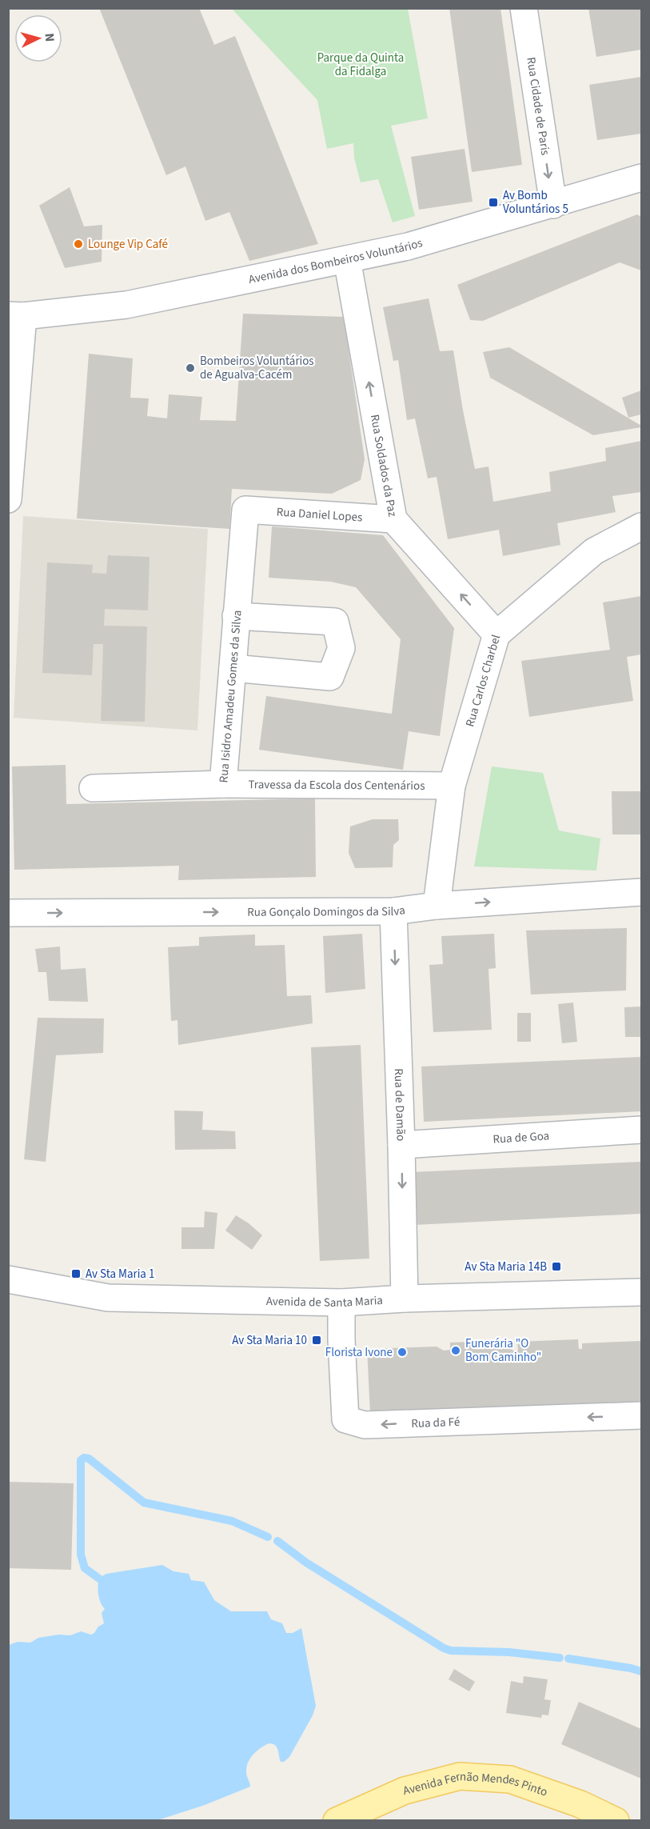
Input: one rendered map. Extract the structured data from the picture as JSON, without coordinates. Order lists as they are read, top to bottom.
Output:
{
  "streets": {
    "main road": ["Avenida Fernão Mendes Pinto"],
    "street": [
      "Rua Cidade de Paris",
      "Avenida dos Bombeiros Voluntários",
      "Rua Soldados da Paz",
      "Rua Daniel Lopes",
      "Rua Carlos Charbel",
      "Rua Isidro Amadeu Gomes da Silva",
      "Travessa da Escola dos Centenários",
      "Rua Gonçalo Domingos da Silva",
      "Rua de Damão",
      "Rua de Goa",
      "Avenida de Santa Maria",
      "Rua da Fé"
    ]
  },
  "crossings": [
    ["Rua Cidade de Paris", "Avenida dos Bombeiros Voluntários"],
    ["Avenida dos Bombeiros Voluntários", "Rua Soldados da Paz"],
    ["Rua Soldados da Paz", "Rua Daniel Lopes"],
    ["Rua Soldados da Paz", "Rua Carlos Charbel"],
    ["Rua Daniel Lopes", "Rua Isidro Amadeu Gomes da Silva"],
    ["Rua Carlos Charbel", "Travessa da Escola dos Centenários"],
    ["Rua Carlos Charbel", "Rua Gonçalo Domingos da Silva"],
    ["Rua Isidro Amadeu Gomes da Silva", "Travessa da Escola dos Centenários"],
    ["Rua Gonçalo Domingos da Silva", "Rua de Damão"],
    ["Rua de Damão", "Rua de Goa"],
    ["Rua de Damão", "Avenida de Santa Maria"],
    ["Avenida de Santa Maria", "Rua da Fé"]
  ],
  "one_way": [
    "Rua Cidade de Paris",
    "Rua Soldados da Paz",
    "Rua Gonçalo Domingos da Silva",
    "Rua de Damão"
  ],
  "parks": ["Parque da Quinta da Fidalga"],
  "places": {
    "transit": [
      "Av Bomb Voluntários 5",
      "Av Sta Maria 14B",
      "Av Sta Maria 1",
      "Av Sta Maria 10"
    ],
    "other": [
      "Lounge Vip Café",
      "Bombeiros Voluntários de Agualva-Cacém",
      "Funerária \"O Bom Caminho\"",
      "Florista Ivone"
    ]
  },
  "north": "right"
}
